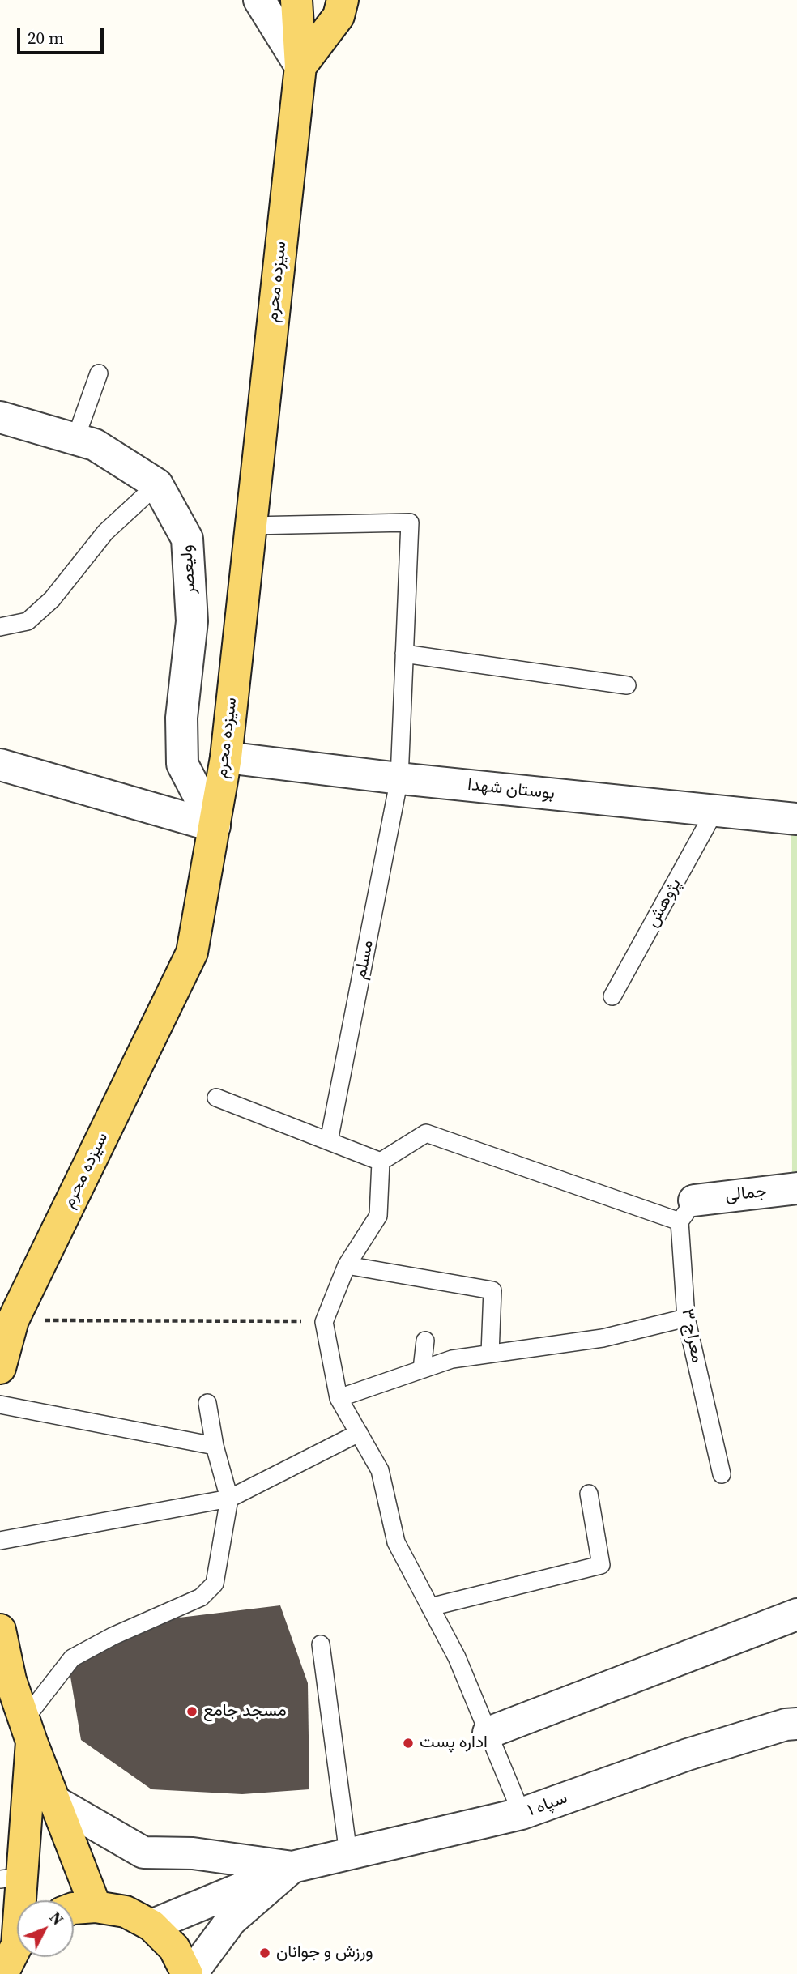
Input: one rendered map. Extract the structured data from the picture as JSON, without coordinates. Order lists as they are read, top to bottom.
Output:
{
  "streets": {
    "main road": ["سیزده محرم"],
    "street": [
      "ولیعصر",
      "بوستان شهدا",
      "جمالی",
      "سپاه ۱"
    ],
    "lane": ["پژوهش", "مسلم", "معراج ۳"]
  },
  "crossings": [
    ["سیزده محرم", "ولیعصر"],
    ["سیزده محرم", "بوستان شهدا"],
    ["سیزده محرم", "مسلم"],
    ["بوستان شهدا", "پژوهش"],
    ["بوستان شهدا", "مسلم"],
    ["جمالی", "معراج ۳"]
  ],
  "places": ["مسجد جامع", "اداره پست", "ورزش و جوانان"],
  "scale_bar": "20 m",
  "north": "top right"
}
